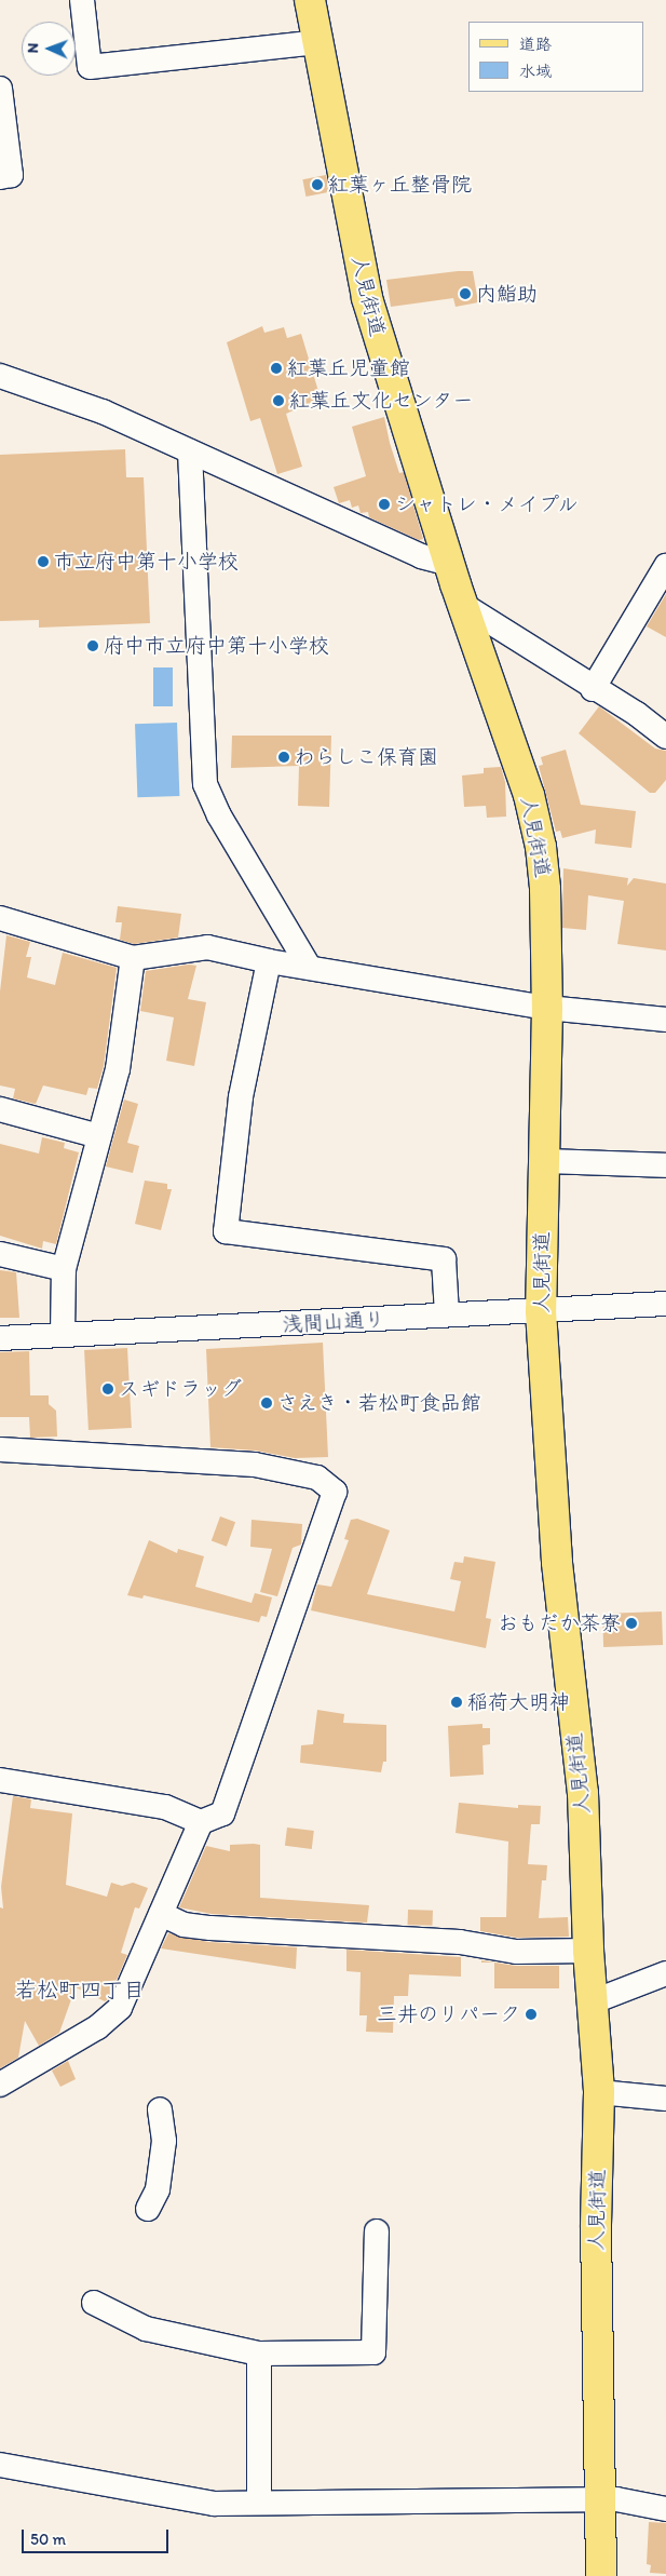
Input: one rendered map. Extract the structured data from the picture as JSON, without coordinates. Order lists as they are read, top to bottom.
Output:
{
  "streets": {
    "main road": ["人見街道"],
    "street": ["浅間山通り"]
  },
  "crossings": [
    ["人見街道", "浅間山通り"]
  ],
  "districts": ["若松町四丁目"],
  "places": [
    "紅葉ヶ丘整骨院",
    "内鮨助",
    "紅葉丘児童館",
    "紅葉丘文化センター",
    "シャトレ・メイプル",
    "市立府中第十小学校",
    "府中市立府中第十小学校",
    "わらしこ保育園",
    "スギドラッグ",
    "さえき・若松町食品館",
    "おもだか茶寮",
    "稲荷大明神",
    "三井のリパーク"
  ],
  "legend": ["道路", "水域"],
  "scale_bar": "50 m",
  "north": "left"
}
